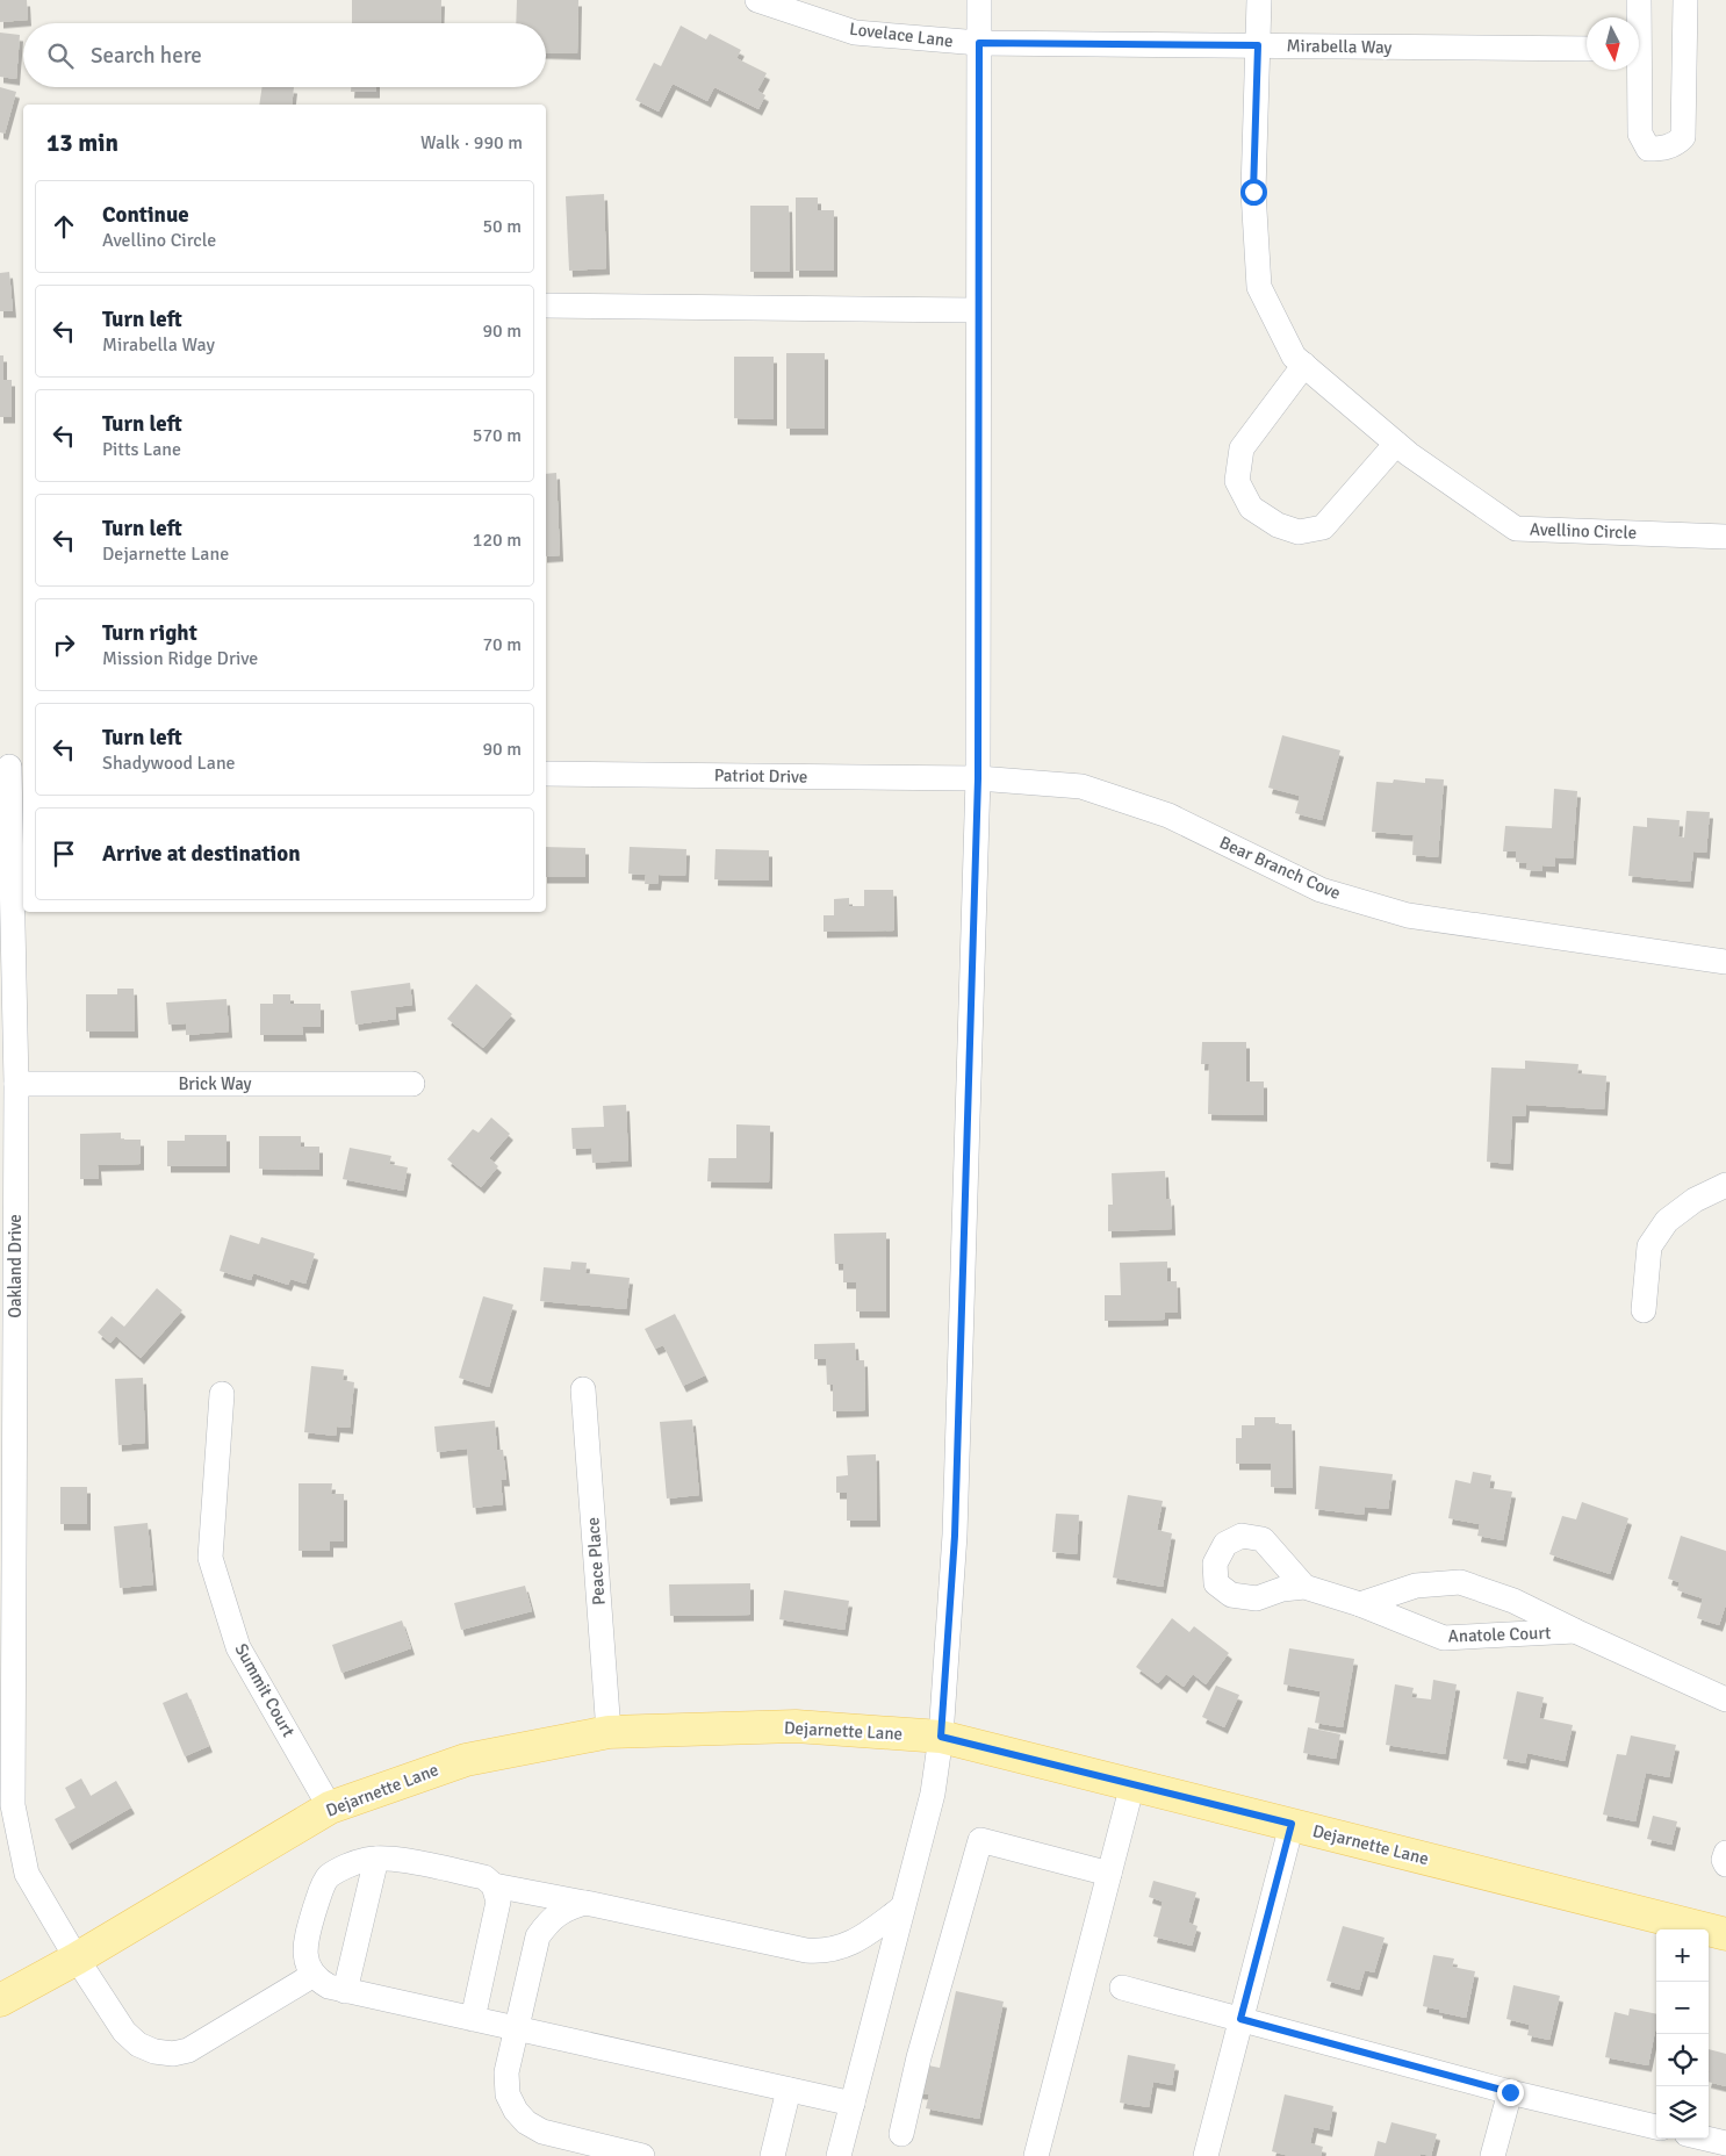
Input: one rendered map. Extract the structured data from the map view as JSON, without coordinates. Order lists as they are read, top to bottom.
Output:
{
  "streets": {
    "main road": ["Dejarnette Lane"],
    "street": [
      "Lovelace Lane",
      "Mirabella Way",
      "Avellino Circle",
      "Patriot Drive",
      "Bear Branch Cove",
      "Brick Way",
      "Oakland Drive",
      "Peace Place",
      "Anatole Court",
      "Summit Court"
    ]
  },
  "crossings": [
    ["Lovelace Lane", "Mirabella Way"],
    ["Mirabella Way", "Avellino Circle"],
    ["Patriot Drive", "Bear Branch Cove"],
    ["Brick Way", "Oakland Drive"],
    ["Oakland Drive", "Dejarnette Lane"],
    ["Peace Place", "Dejarnette Lane"],
    ["Summit Court", "Dejarnette Lane"]
  ],
  "north": "bottom",
  "page": {
    "search": "Search here",
    "heading": ["13 min", "Walk · 990 m"],
    "list": [
      ["Continue", "Avellino Circle", "50 m"],
      ["Turn left", "Mirabella Way", "90 m"],
      ["Turn left", "Pitts Lane", "570 m"],
      ["Turn left", "Dejarnette Lane", "120 m"],
      ["Turn right", "Mission Ridge Drive", "70 m"],
      ["Turn left", "Shadywood Lane", "90 m"],
      "Arrive at destination"
    ],
    "map_buttons": ["+", "−"]
  }
}
